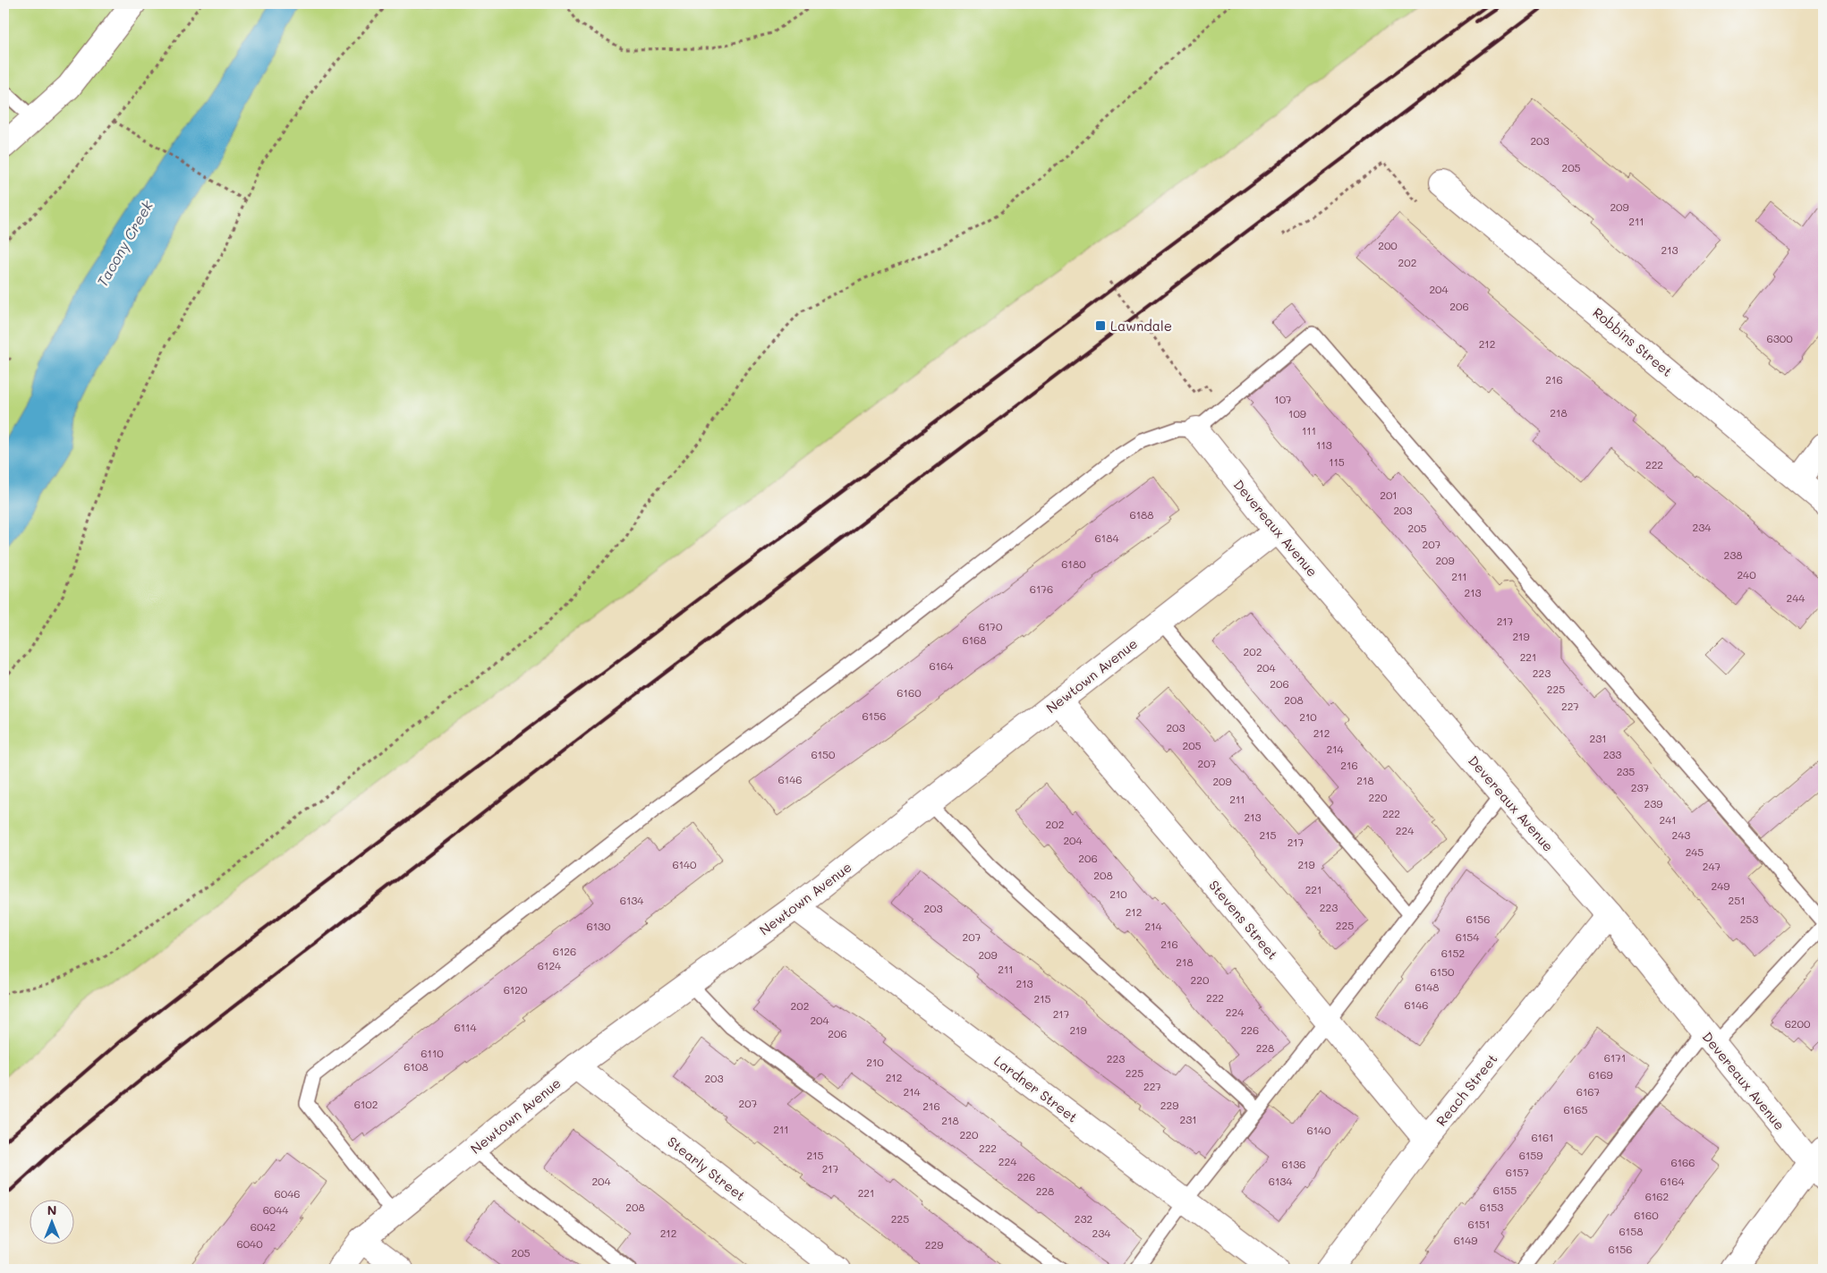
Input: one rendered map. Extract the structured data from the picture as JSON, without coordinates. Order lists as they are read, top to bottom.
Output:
{
  "streets": {
    "street": [
      "Robbins Street",
      "Devereaux Avenue",
      "Newtown Avenue",
      "Stevens Street",
      "Lardner Street",
      "Reach Street",
      "Stearly Street"
    ]
  },
  "crossings": [
    ["Devereaux Avenue", "Newtown Avenue"],
    ["Devereaux Avenue", "Reach Street"],
    ["Newtown Avenue", "Stevens Street"],
    ["Newtown Avenue", "Lardner Street"],
    ["Newtown Avenue", "Stearly Street"],
    ["Stevens Street", "Reach Street"]
  ],
  "water": ["Tacony Creek"],
  "places": {
    "transit": ["Lawndale"]
  },
  "house_numbers": [
    "203",
    "205",
    "209",
    "211",
    "200",
    "213",
    "202",
    "204",
    "206",
    "6300",
    "212",
    "216",
    "107",
    "218",
    "109",
    "111",
    "113",
    "115",
    "222",
    "201",
    "203",
    "6188",
    "234",
    "205",
    "6184",
    "207",
    "238",
    "209",
    "6180",
    "240",
    "211",
    "6176",
    "213",
    "244",
    "217",
    "6170",
    "219",
    "6168",
    "202",
    "221",
    "6164",
    "204",
    "223",
    "206",
    "225",
    "6160",
    "208",
    "227",
    "6156",
    "210",
    "203",
    "212",
    "231",
    "205",
    "214",
    "6150",
    "233",
    "207",
    "216",
    "235",
    "6146",
    "218",
    "209",
    "237",
    "220",
    "211",
    "239",
    "222",
    "213",
    "241",
    "202",
    "224",
    "215",
    "243",
    "204",
    "217",
    "245",
    "206",
    "6140",
    "219",
    "247",
    "208",
    "249",
    "221",
    "210",
    "6134",
    "251",
    "223",
    "203",
    "212",
    "6156",
    "253",
    "225",
    "6130",
    "214",
    "207",
    "6154",
    "216",
    "6126",
    "6152",
    "209",
    "218",
    "6124",
    "211",
    "6150",
    "220",
    "213",
    "6148",
    "6120",
    "222",
    "215",
    "6146",
    "202",
    "224",
    "217",
    "204",
    "6200",
    "6114",
    "219",
    "226",
    "206",
    "228",
    "6110",
    "6171",
    "223",
    "210",
    "6108",
    "225",
    "6169",
    "212",
    "203",
    "227",
    "214",
    "6167",
    "207",
    "6102",
    "229",
    "216",
    "6165",
    "231",
    "218",
    "211",
    "6140",
    "220",
    "6161",
    "222",
    "215",
    "6159",
    "224",
    "6166",
    "6136",
    "217",
    "6157",
    "226",
    "204",
    "6134",
    "6164",
    "6155",
    "228",
    "221",
    "6046",
    "6162",
    "208",
    "6153",
    "6044",
    "6160",
    "225",
    "232",
    "6151",
    "6042",
    "6158",
    "212",
    "234",
    "6149",
    "6040",
    "229",
    "6156",
    "205"
  ],
  "north": "top"
}
